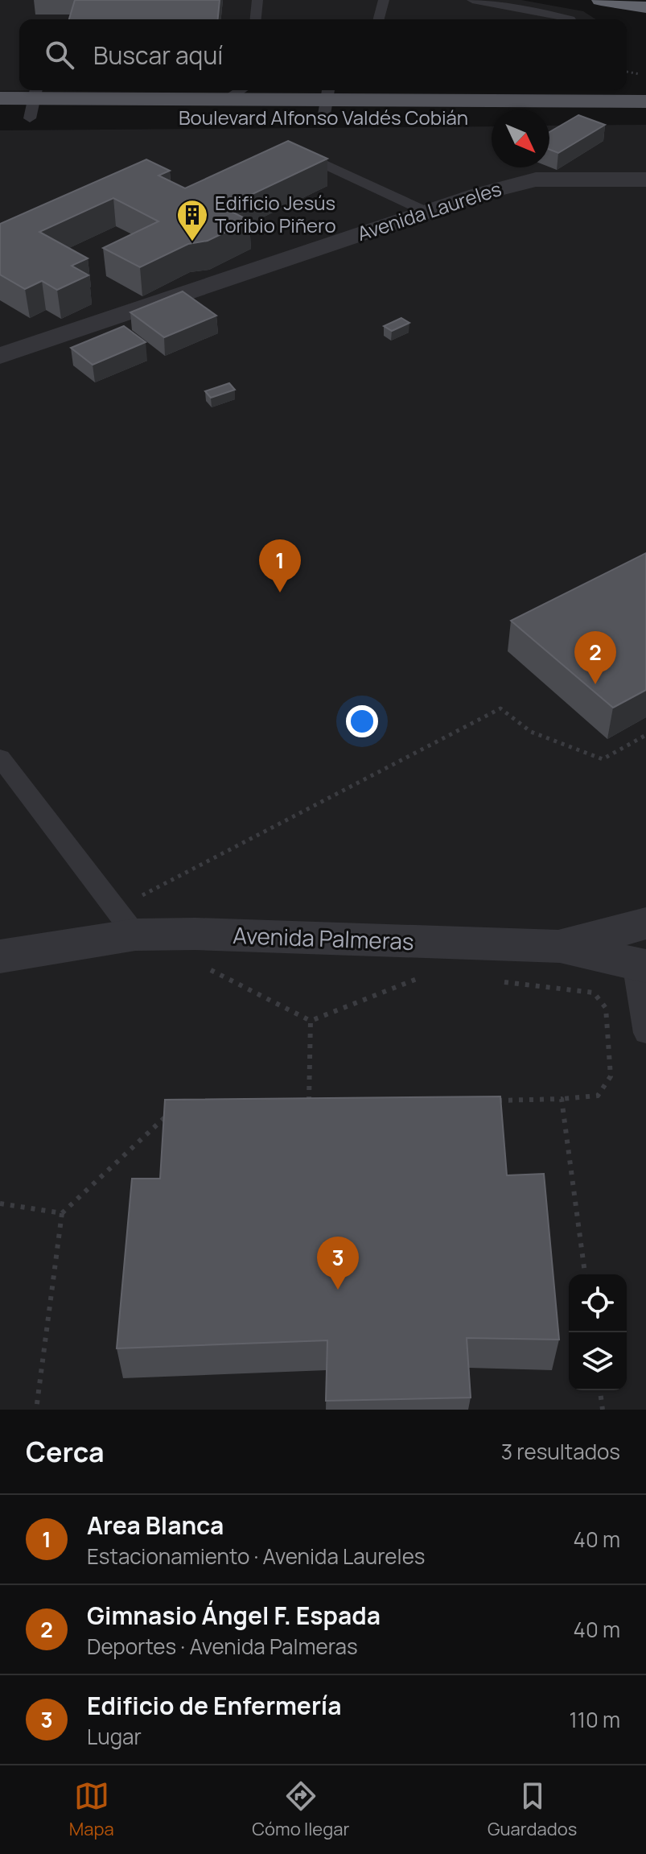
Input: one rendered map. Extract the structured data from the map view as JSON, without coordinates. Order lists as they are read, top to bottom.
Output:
{
  "streets": {
    "main road": ["Boulevard Alfonso Valdés Cobián"],
    "street": ["Avenida Laureles", "Avenida Palmeras"]
  },
  "places": {
    "building": ["Edificio Jesús Toribio Piñero"]
  },
  "north": "bottom right",
  "page": {
    "search": "Buscar aquí",
    "pins": ["1", "2", "3"],
    "heading": ["Cerca", "3 resultados"],
    "list": [
      {
        "mark": "1",
        "name": "Area Blanca",
        "note": "Estacionamiento · Avenida Laureles",
        "value": "40 m"
      },
      {
        "mark": "2",
        "name": "Gimnasio Ángel F. Espada",
        "note": "Deportes · Avenida Palmeras",
        "value": "40 m"
      },
      {
        "mark": "3",
        "name": "Edificio de Enfermería",
        "note": "Lugar",
        "value": "110 m"
      }
    ],
    "nav": ["Mapa", "Cómo llegar", "Guardados"]
  }
}
